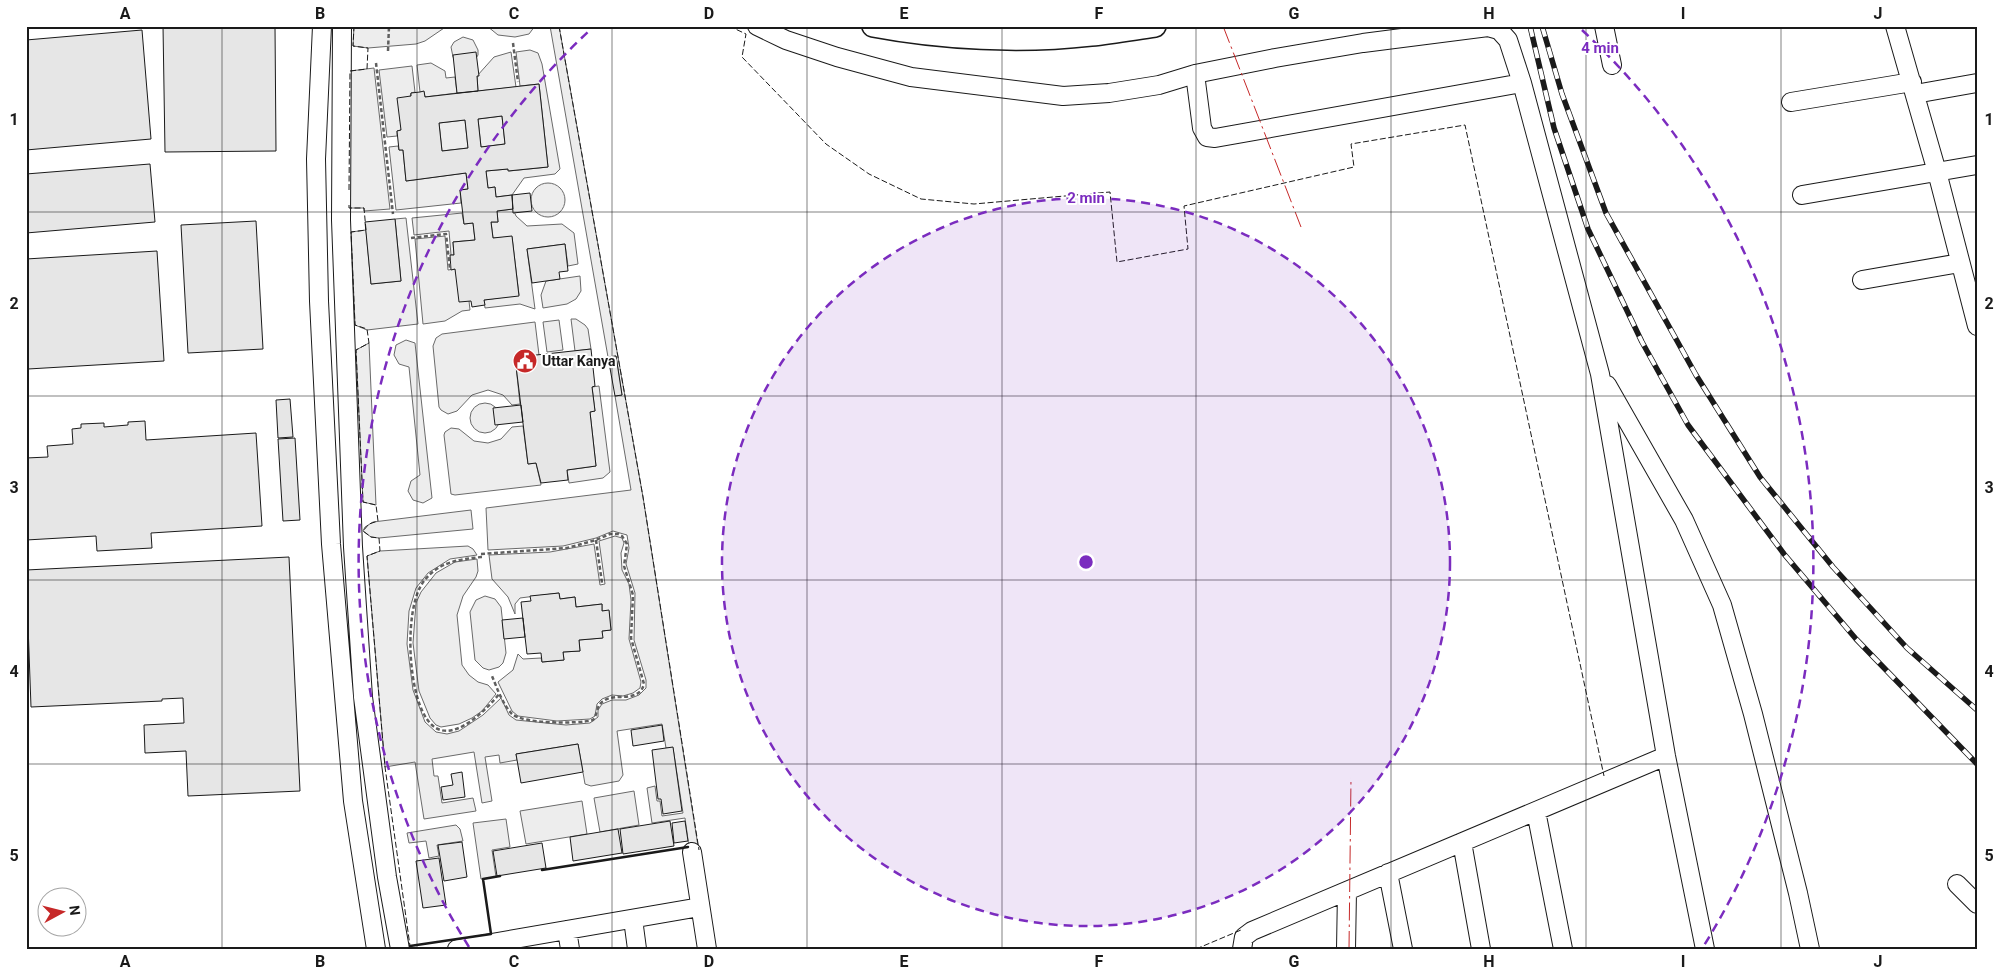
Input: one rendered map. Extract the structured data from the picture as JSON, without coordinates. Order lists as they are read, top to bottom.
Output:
{
  "places": {
    "public building": ["Uttar Kanya"]
  },
  "north": "right",
  "grid": {
    "columns": [
      "A",
      "B",
      "C",
      "D",
      "E",
      "F",
      "G",
      "H",
      "I",
      "J"
    ],
    "rows": [
      "1",
      "2",
      "3",
      "4",
      "5"
    ]
  },
  "rings": ["4 min", "2 min"]
}
